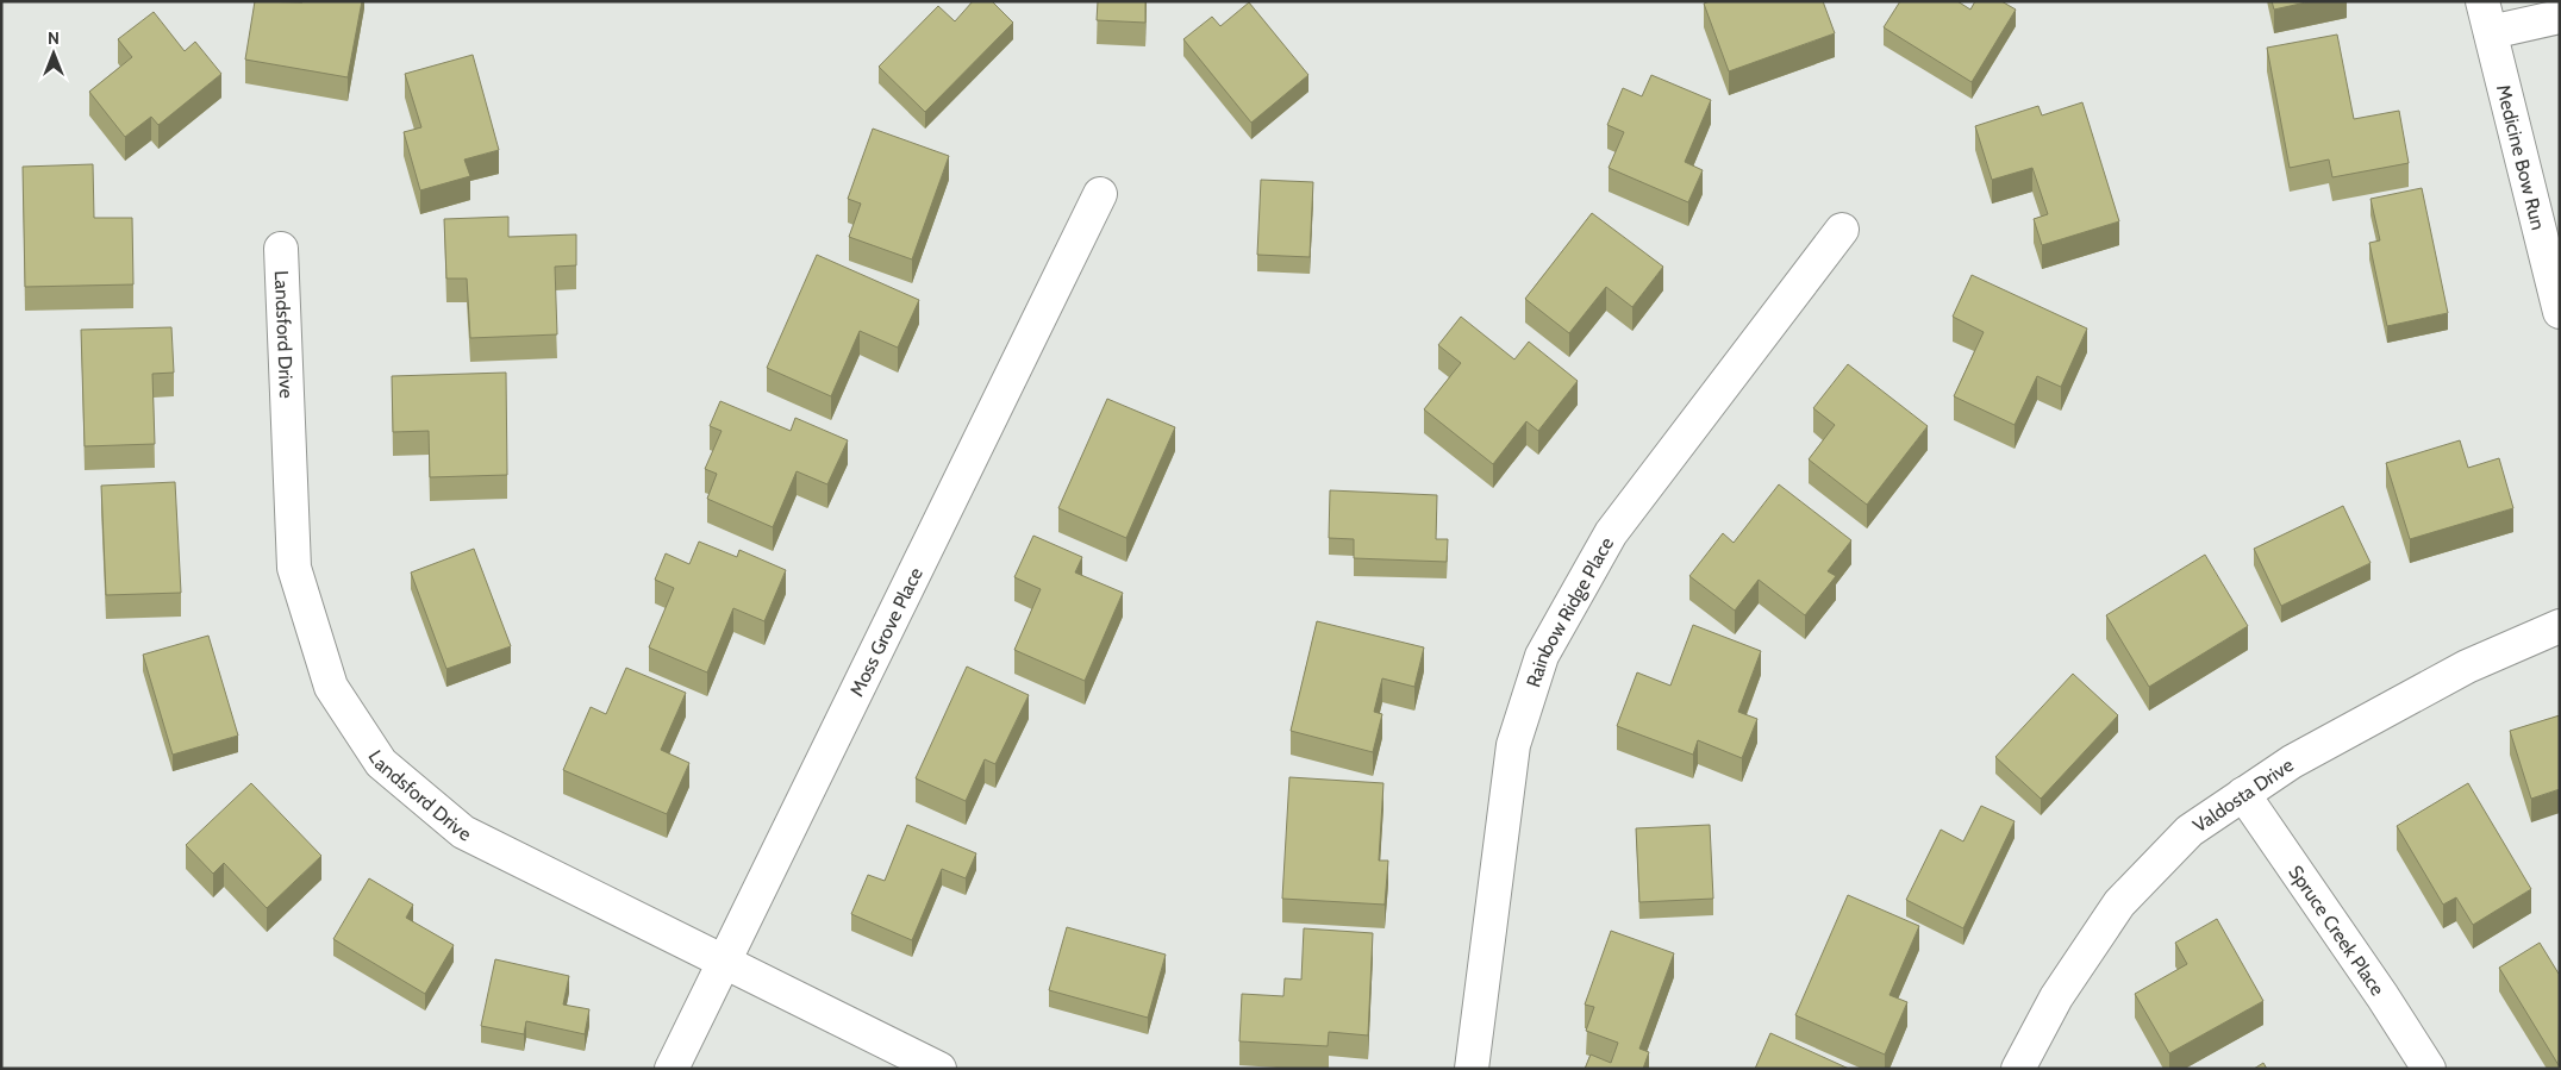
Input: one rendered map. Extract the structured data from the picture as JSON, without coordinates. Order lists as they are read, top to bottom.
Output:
{
  "streets": {
    "street": [
      "Medicine Bow Run",
      "Landsford Drive",
      "Rainbow Ridge Place",
      "Moss Grove Place",
      "Valdosta Drive",
      "Spruce Creek Place"
    ]
  },
  "crossings": [
    ["Landsford Drive", "Moss Grove Place"],
    ["Valdosta Drive", "Spruce Creek Place"]
  ],
  "north": "top"
}
